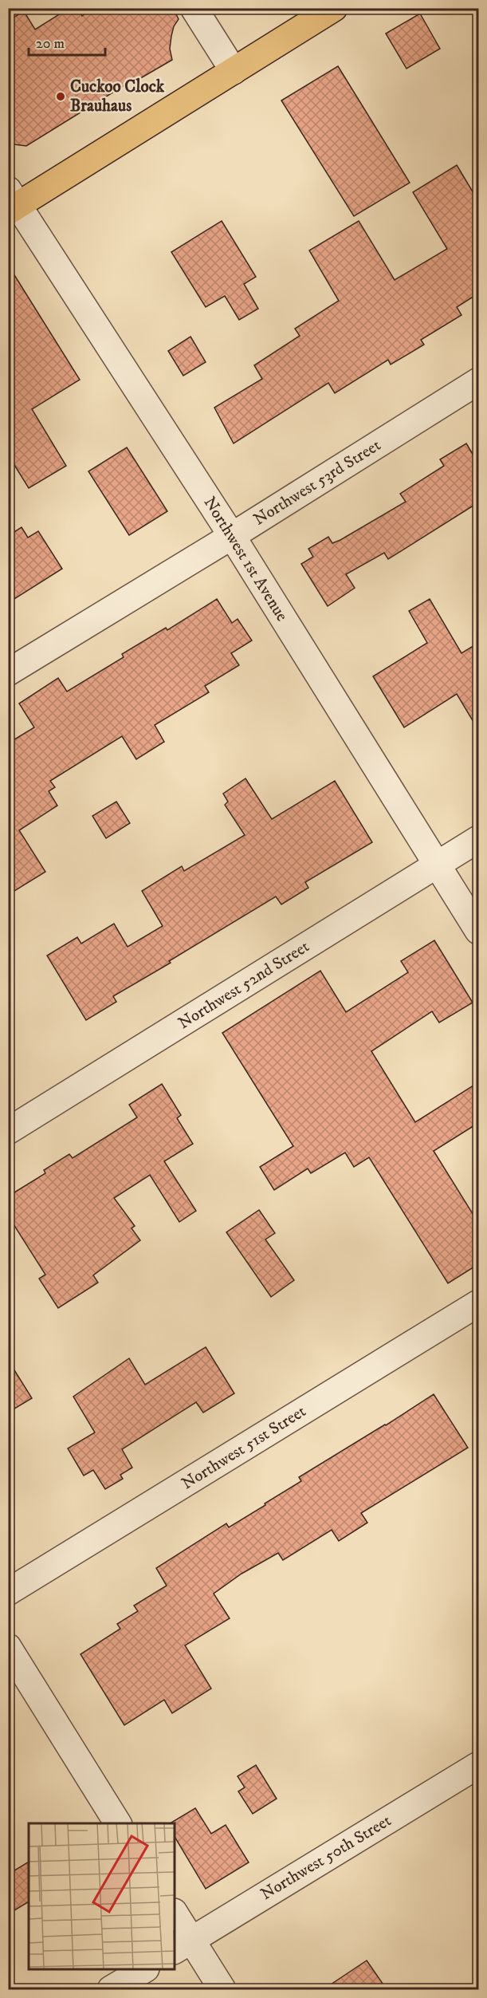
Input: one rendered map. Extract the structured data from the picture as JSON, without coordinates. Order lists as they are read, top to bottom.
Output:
{
  "streets": {
    "street": [
      "Northwest 53rd Street",
      "Northwest 1st Avenue",
      "Northwest 52nd Street",
      "Northwest 51st Street",
      "Northwest 50th Street"
    ]
  },
  "crossings": [
    ["Northwest 53rd Street", "Northwest 1st Avenue"],
    ["Northwest 1st Avenue", "Northwest 52nd Street"]
  ],
  "places": ["Cuckoo Clock Brauhaus"],
  "scale_bar": "20 m"
}
